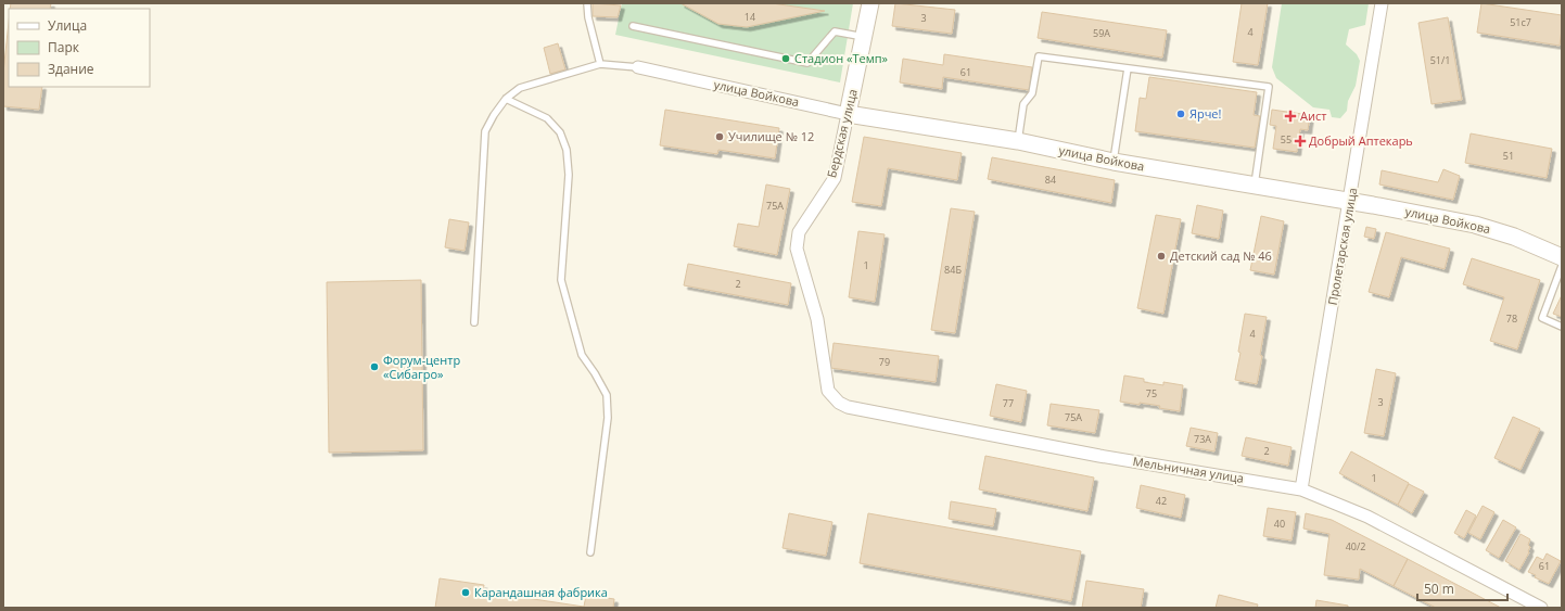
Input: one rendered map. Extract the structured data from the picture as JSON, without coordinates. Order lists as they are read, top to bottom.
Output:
{
  "streets": {
    "street": [
      "улица Войкова",
      "Бердская улица",
      "Пролетарская улица",
      "Мельничная улица"
    ]
  },
  "crossings": [
    ["улица Войкова", "Бердская улица"],
    ["улица Войкова", "Пролетарская улица"],
    ["Бердская улица", "Мельничная улица"],
    ["Пролетарская улица", "Мельничная улица"]
  ],
  "places": {
    "other": [
      "Стадион «Темп»",
      "Ярче!",
      "Училище № 12",
      "Детский сад № 46",
      "Форум-центр «Сибагро»",
      "Карандашная фабрика"
    ],
    "health": ["Аист", "Добрый Аптекарь"]
  },
  "house_numbers": [
    "14",
    "3",
    "51с7",
    "4",
    "59А",
    "51/1",
    "61",
    "55",
    "51",
    "84",
    "75А",
    "1",
    "84Б",
    "2",
    "78",
    "4",
    "79",
    "75",
    "3",
    "77",
    "75А",
    "73А",
    "2",
    "1",
    "42",
    "40",
    "40/2",
    "61"
  ],
  "legend": ["Улица", "Парк", "Здание"],
  "scale_bar": "50 m"
}
